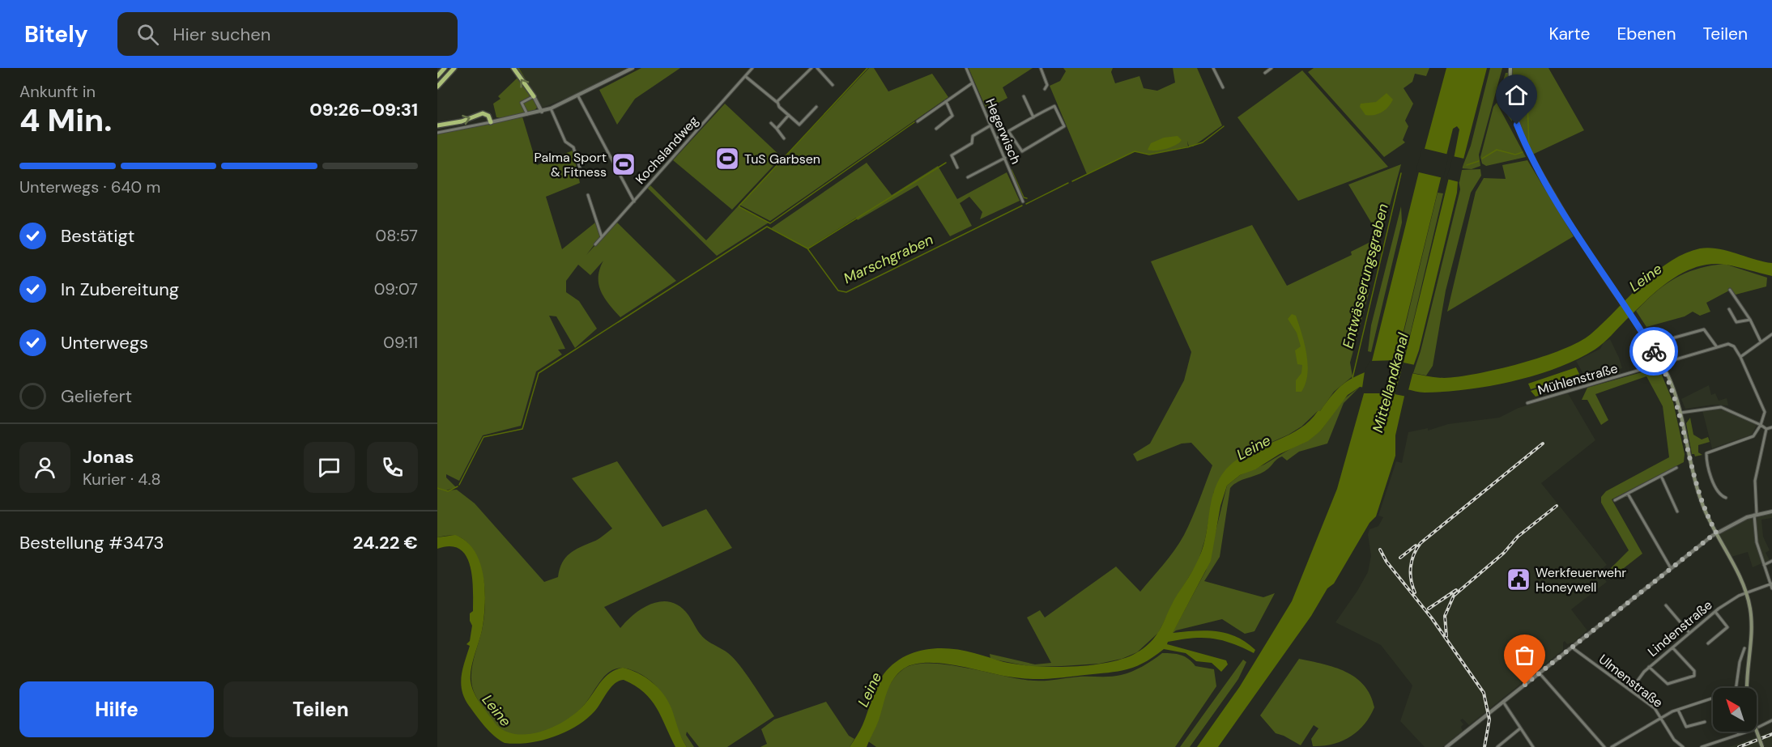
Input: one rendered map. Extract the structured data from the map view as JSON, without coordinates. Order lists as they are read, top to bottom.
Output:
{
  "streets": {
    "street": [
      "Hegerwisch",
      "Kochslandweg",
      "Mühlenstraße",
      "Lindenstraße",
      "Ulmenstraße"
    ]
  },
  "water": [
    "Marschgraben",
    "Entwässerungsgraben",
    "Leine",
    "Mittellandkanal"
  ],
  "places": {
    "sports": ["TuS Garbsen", "Palma Sport & Fitness"],
    "public building": ["Werkfeuerwehr Honeywell"]
  },
  "north": "top left",
  "page": {
    "header": "Bitely",
    "search": "Hier suchen",
    "nav": ["Karte", "Ebenen", "Teilen"],
    "heading": ["4 Min.", "Ankunft in", "09:26–09:31"],
    "panel": [
      "Jonas",
      "Kurier · 4.8",
      "Bestellung #3473",
      "24.22 €"
    ],
    "bar": "Unterwegs · 640 m",
    "list": [
      ["Bestätigt", "08:57"],
      ["In Zubereitung", "09:07"],
      ["Unterwegs", "09:11"],
      "Geliefert"
    ],
    "buttons": ["Hilfe", "Teilen"]
  }
}
